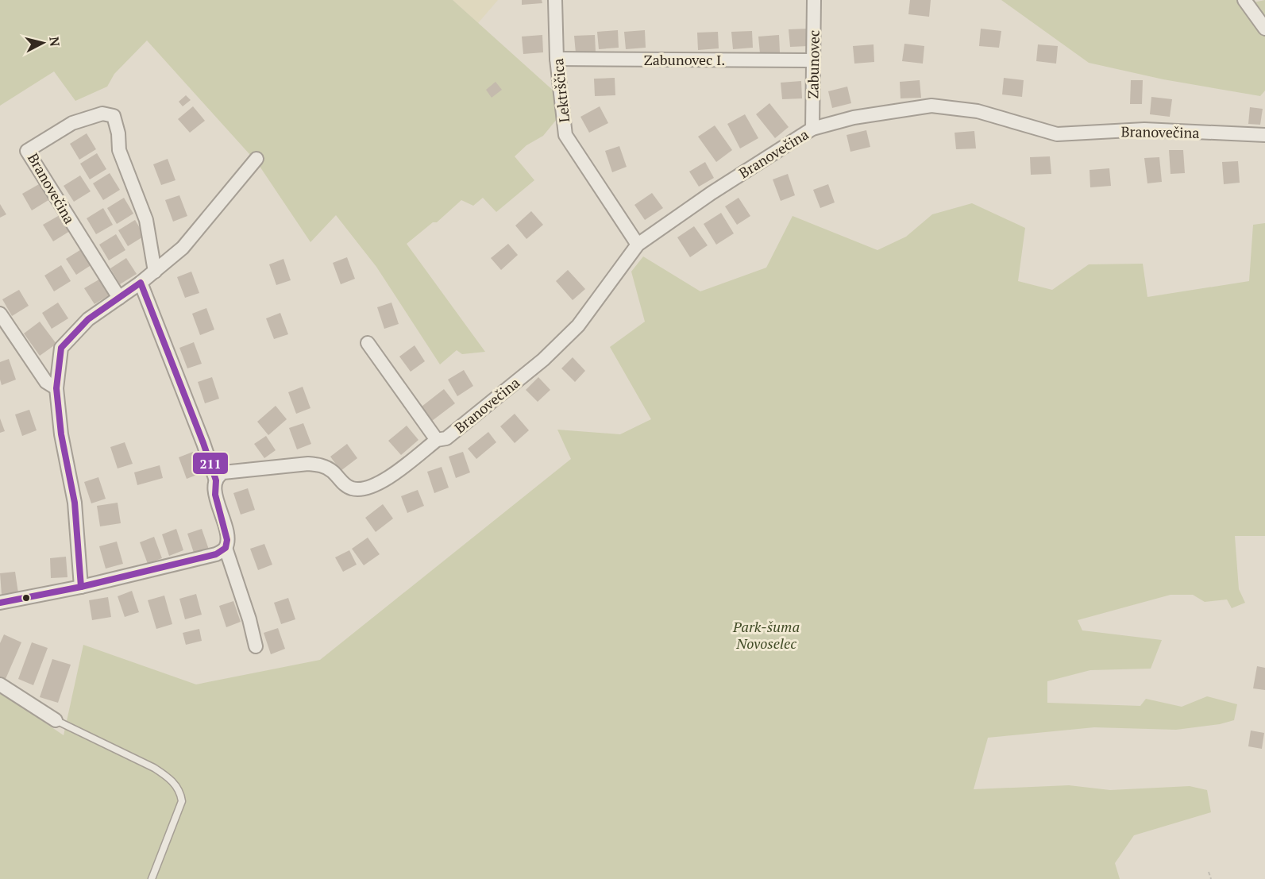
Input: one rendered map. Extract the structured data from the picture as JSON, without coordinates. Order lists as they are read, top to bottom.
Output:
{
  "streets": {
    "street": [
      "Zabunovec I.",
      "Zabunovec",
      "Lektrščica",
      "Branovečina"
    ]
  },
  "crossings": [
    ["Zabunovec I.", "Zabunovec"],
    ["Zabunovec I.", "Lektrščica"],
    ["Zabunovec", "Branovečina"],
    ["Lektrščica", "Branovečina"]
  ],
  "parks": ["Park-šuma Novoselec"],
  "lines": ["transit line 211"],
  "north": "right"
}
